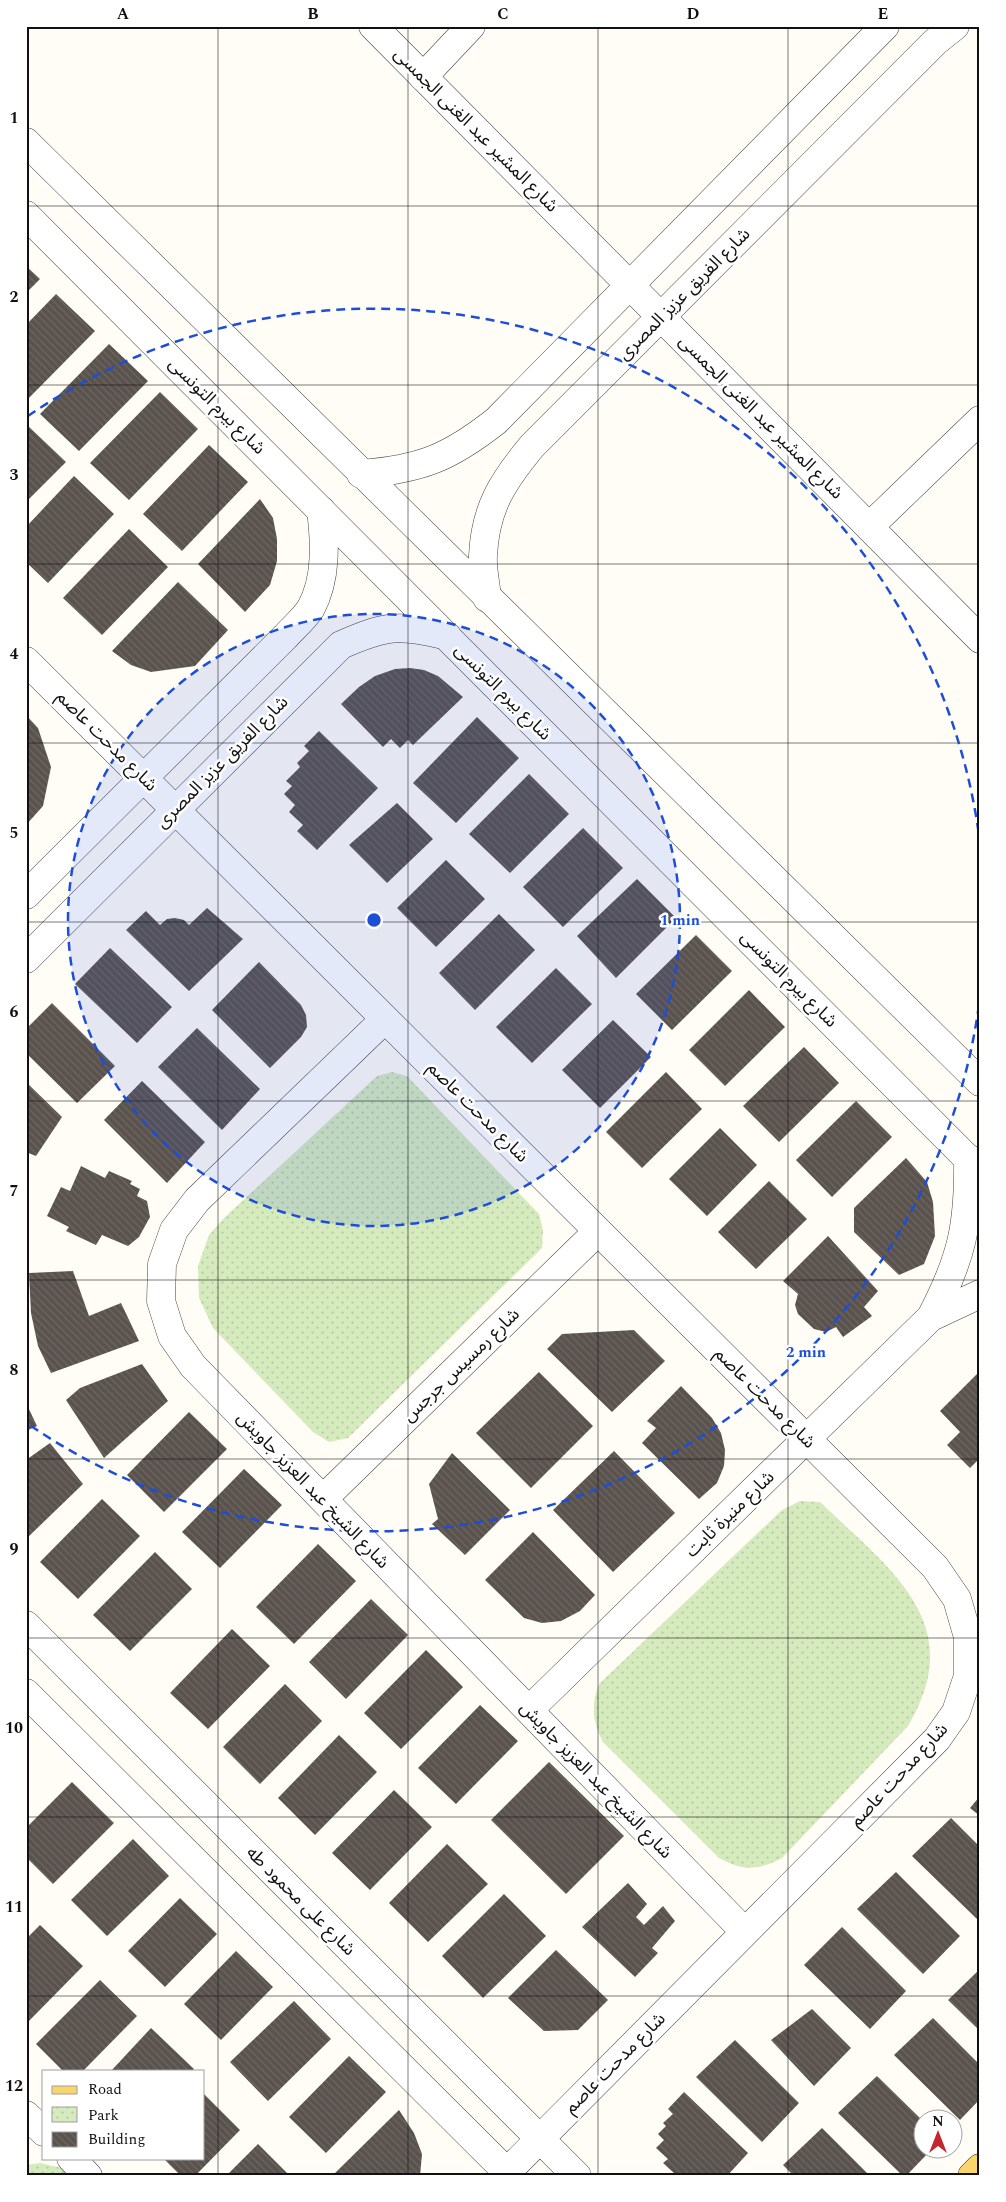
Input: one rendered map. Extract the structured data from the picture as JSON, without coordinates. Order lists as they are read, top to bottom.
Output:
{
  "streets": {
    "street": [
      "شارع المشير عبد الغنى الجمسى",
      "شارع الفريق عزيز المصرى",
      "شارع بيرم التونسى",
      "شارع مدحت عاصم",
      "شارع رمسيس جرجس",
      "شارع الشيخ عبد العزيز جاويش",
      "شارع منيرة ثابت",
      "شارع على محمود طه"
    ]
  },
  "crossings": [
    ["شارع المشير عبد الغنى الجمسى", "شارع الفريق عزيز المصرى"],
    ["شارع الفريق عزيز المصرى", "شارع بيرم التونسى"],
    ["شارع الفريق عزيز المصرى", "شارع مدحت عاصم"],
    ["شارع بيرم التونسى", "شارع منيرة ثابت"],
    ["شارع مدحت عاصم", "شارع رمسيس جرجس"],
    ["شارع مدحت عاصم", "شارع الشيخ عبد العزيز جاويش"],
    ["شارع مدحت عاصم", "شارع منيرة ثابت"],
    ["شارع مدحت عاصم", "شارع على محمود طه"],
    ["شارع رمسيس جرجس", "شارع الشيخ عبد العزيز جاويش"],
    ["شارع الشيخ عبد العزيز جاويش", "شارع منيرة ثابت"]
  ],
  "legend": ["Road", "Park", "Building"],
  "north": "top",
  "grid": {
    "columns": [
      "A",
      "B",
      "C",
      "D",
      "E"
    ],
    "rows": [
      "1",
      "2",
      "3",
      "4",
      "5",
      "6",
      "7",
      "8",
      "9",
      "10",
      "11",
      "12"
    ]
  },
  "rings": ["1 min", "2 min"]
}
